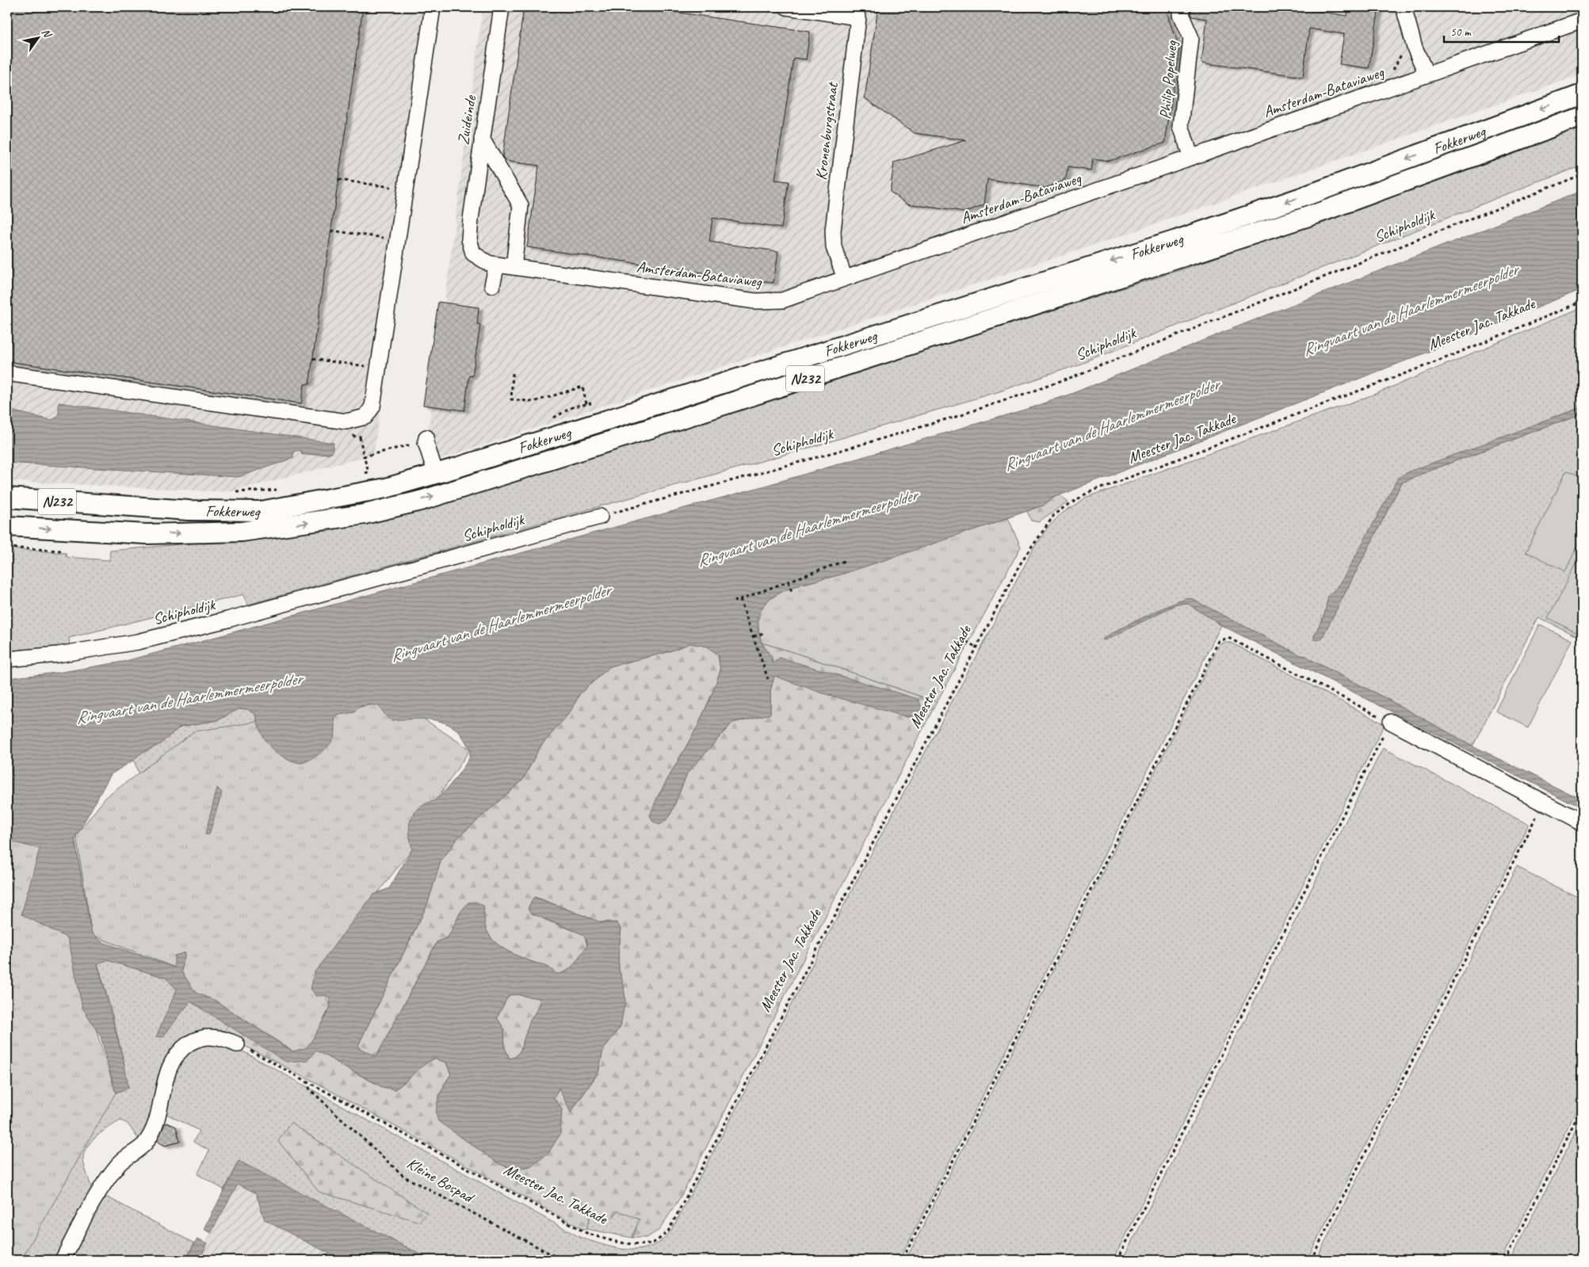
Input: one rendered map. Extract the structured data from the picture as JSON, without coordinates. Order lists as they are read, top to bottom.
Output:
{
  "streets": {
    "main road": ["Fokkerweg", "N232"],
    "street": [
      "Philip Popelweg",
      "Amsterdam-Bataviaweg",
      "Zuideinde",
      "Kronenburgstraat",
      "Schipholdijk"
    ],
    "path": ["Meester Jac. Takkade", "Kleine Bospad"]
  },
  "crossings": [
    ["Philip Popelweg", "Amsterdam-Bataviaweg"],
    ["Amsterdam-Bataviaweg", "Zuideinde"],
    ["Amsterdam-Bataviaweg", "Kronenburgstraat"],
    ["Meester Jac. Takkade", "Kleine Bospad"]
  ],
  "water": ["Ringvaart van de Haarlemmermeerpolder"],
  "scale_bar": "50 m",
  "north": "top right"
}
